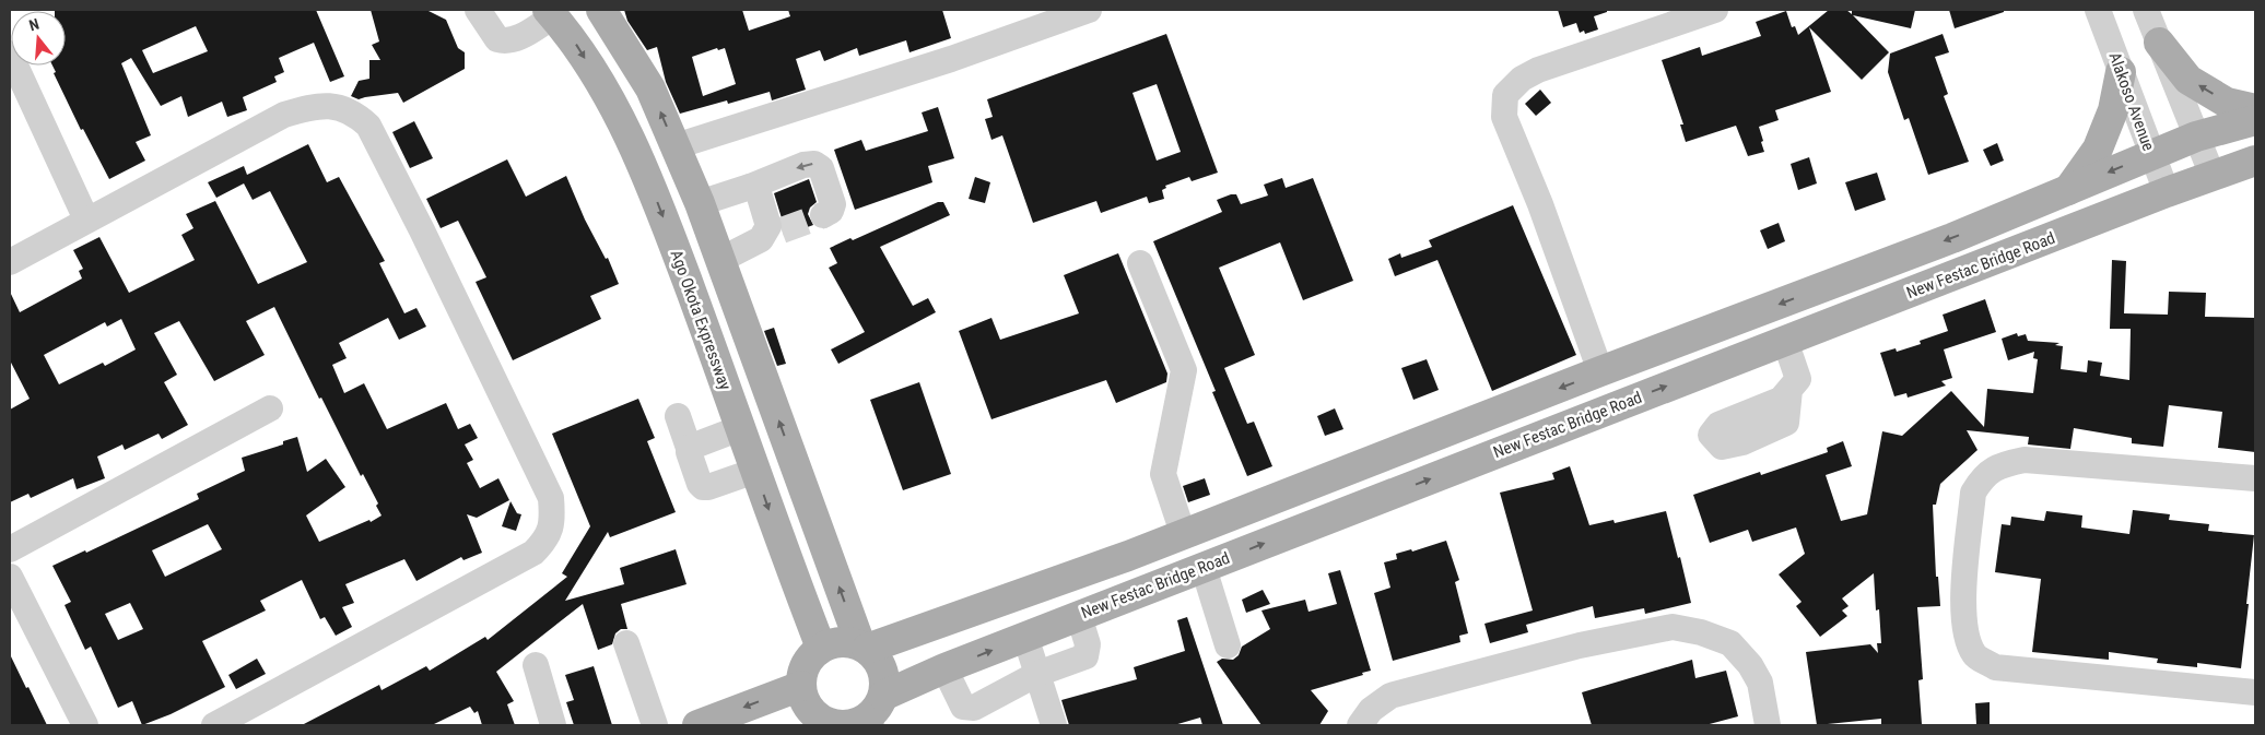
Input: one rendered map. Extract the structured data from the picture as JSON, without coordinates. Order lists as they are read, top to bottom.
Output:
{
  "streets": {
    "main road": ["New Festac Bridge Road", "Ago Okota Expressway"],
    "street": ["Alakoso Avenue"]
  },
  "crossings": [
    ["Alakoso Avenue", "New Festac Bridge Road"],
    ["New Festac Bridge Road", "Ago Okota Expressway"]
  ],
  "north": "top"
}
